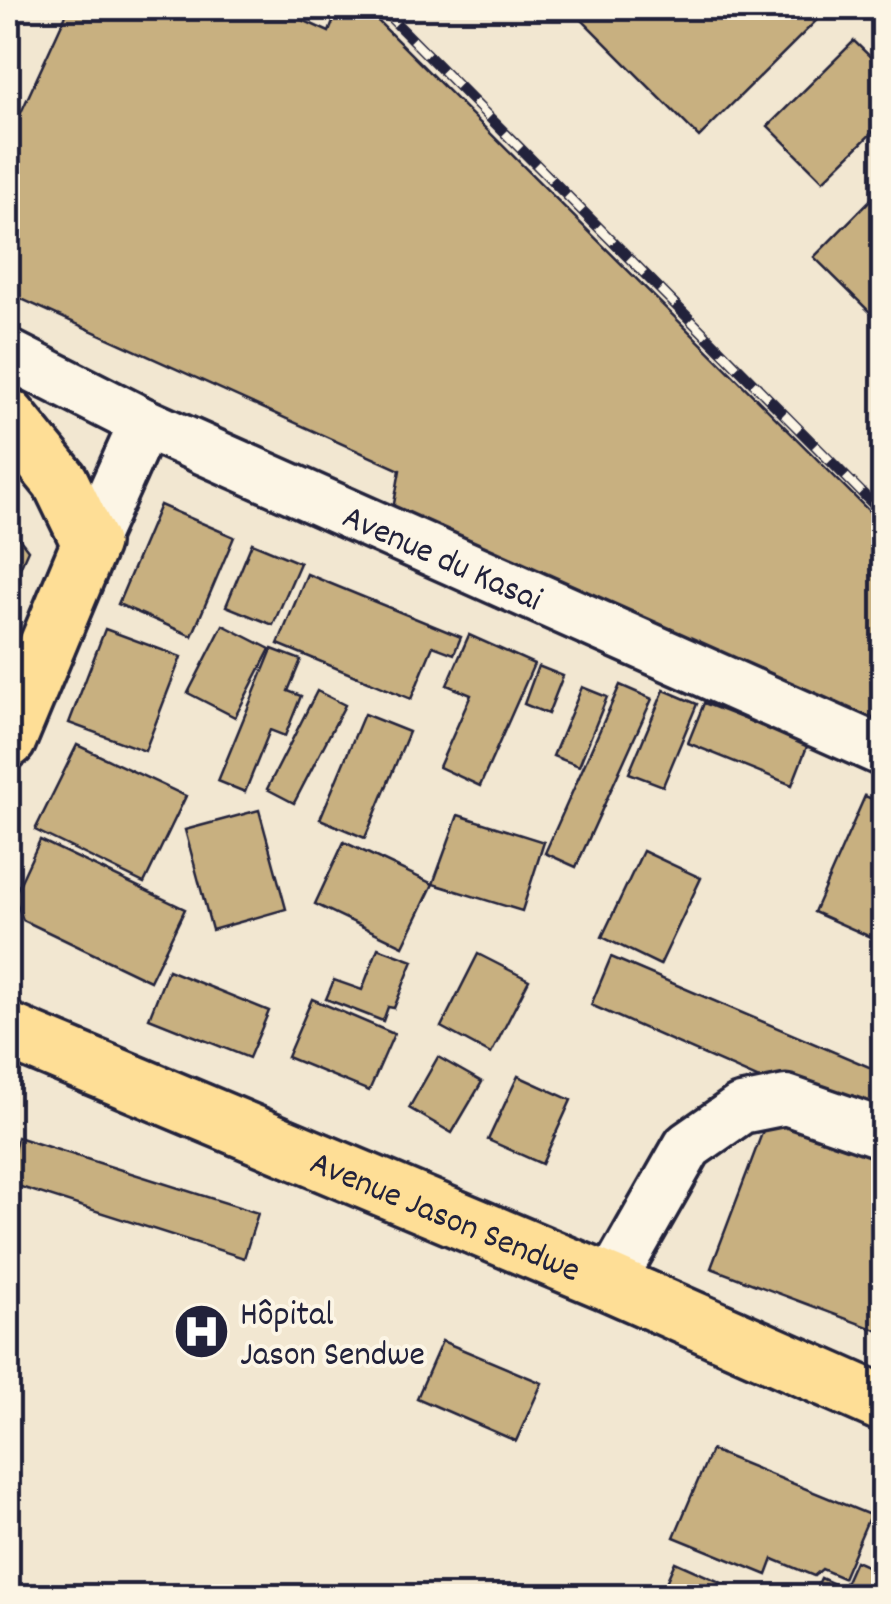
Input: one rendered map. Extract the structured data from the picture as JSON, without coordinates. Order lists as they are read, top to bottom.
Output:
{
  "streets": {
    "main road": ["Avenue Jason Sendwe"],
    "street": ["Avenue du Kasai"]
  },
  "places": {
    "hospital": ["Hôpital Jason Sendwe"]
  }
}
